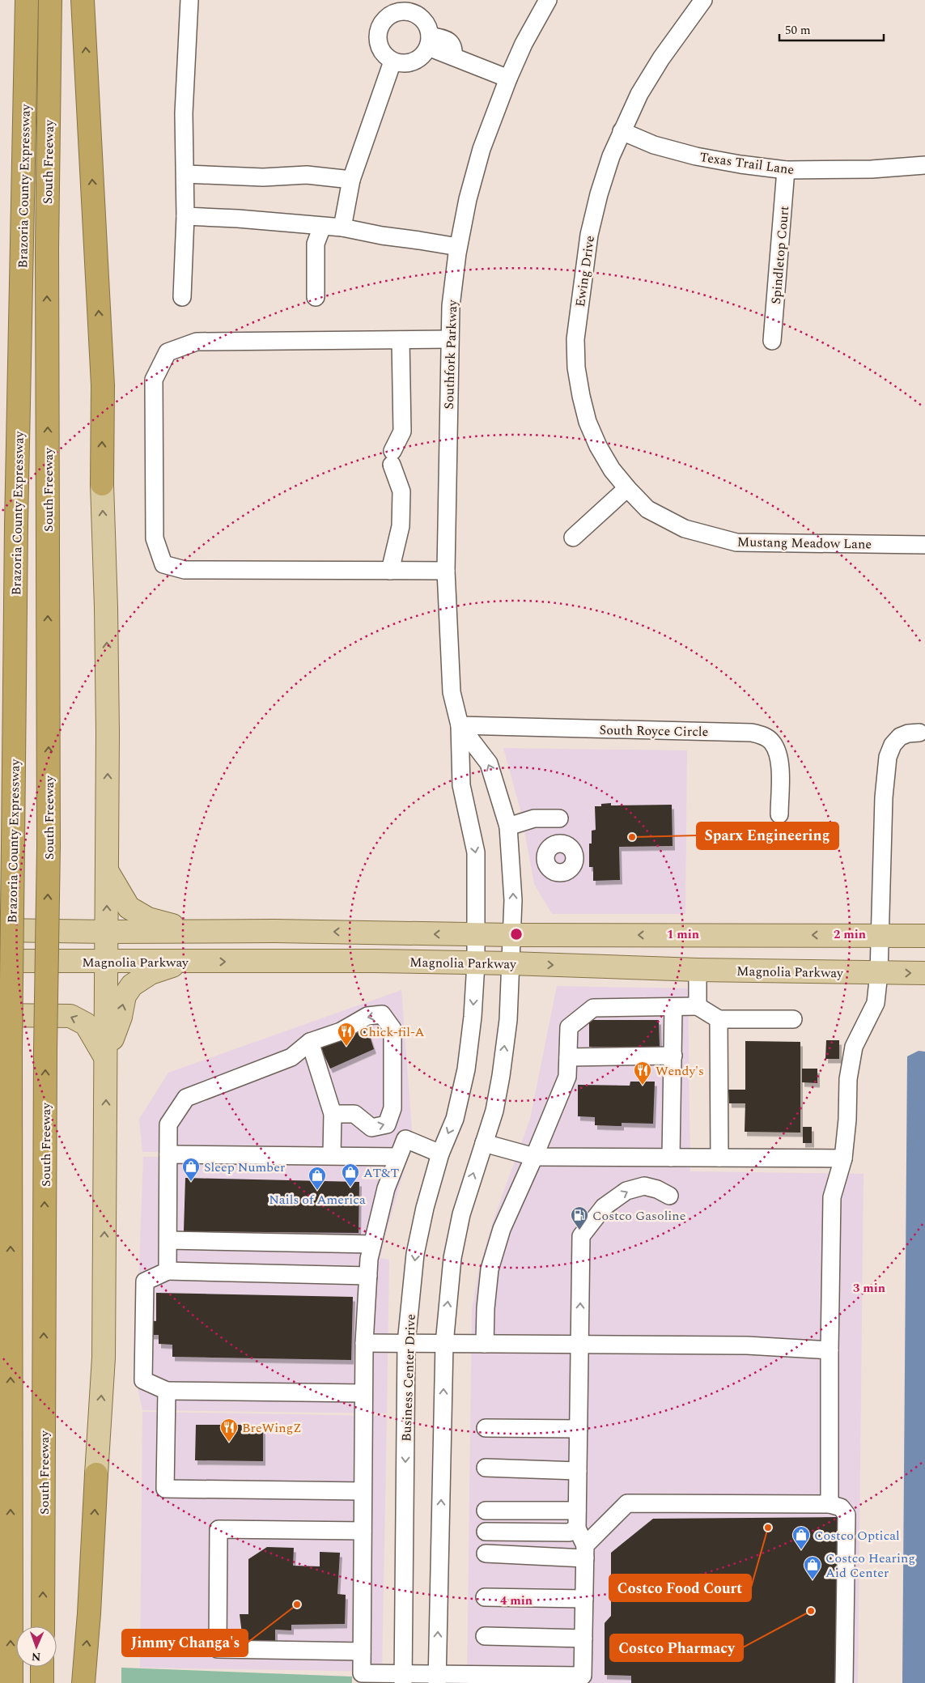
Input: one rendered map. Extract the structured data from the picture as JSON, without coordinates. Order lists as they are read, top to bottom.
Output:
{
  "streets": {
    "highway": ["South Freeway", "Brazoria County Expressway"],
    "main road": ["Magnolia Parkway"],
    "street": [
      "Texas Trail Lane",
      "Spindletop Court",
      "Ewing Drive",
      "Southfork Parkway",
      "Mustang Meadow Lane",
      "South Royce Circle",
      "Business Center Drive"
    ]
  },
  "crossings": [
    ["Texas Trail Lane", "Spindletop Court"],
    ["Texas Trail Lane", "Ewing Drive"],
    ["Ewing Drive", "Mustang Meadow Lane"],
    ["Southfork Parkway", "South Royce Circle"],
    ["Southfork Parkway", "Business Center Drive"],
    ["Magnolia Parkway", "Business Center Drive"]
  ],
  "places": {
    "other": [
      "Sparx Engineering",
      "Costco Food Court",
      "Jimmy Changa's",
      "Costco Pharmacy"
    ],
    "restaurant": ["Chick-fil-A", "Wendy's", "BreWingZ"],
    "shop": [
      "Sleep Number",
      "AT&T",
      "Nails of America",
      "Costco Optical",
      "Costco Hearing Aid Center"
    ],
    "fuel station": ["Costco Gasoline"]
  },
  "scale_bar": "50 m",
  "north": "bottom",
  "rings": [
    "1 min",
    "2 min",
    "3 min",
    "4 min"
  ]
}
